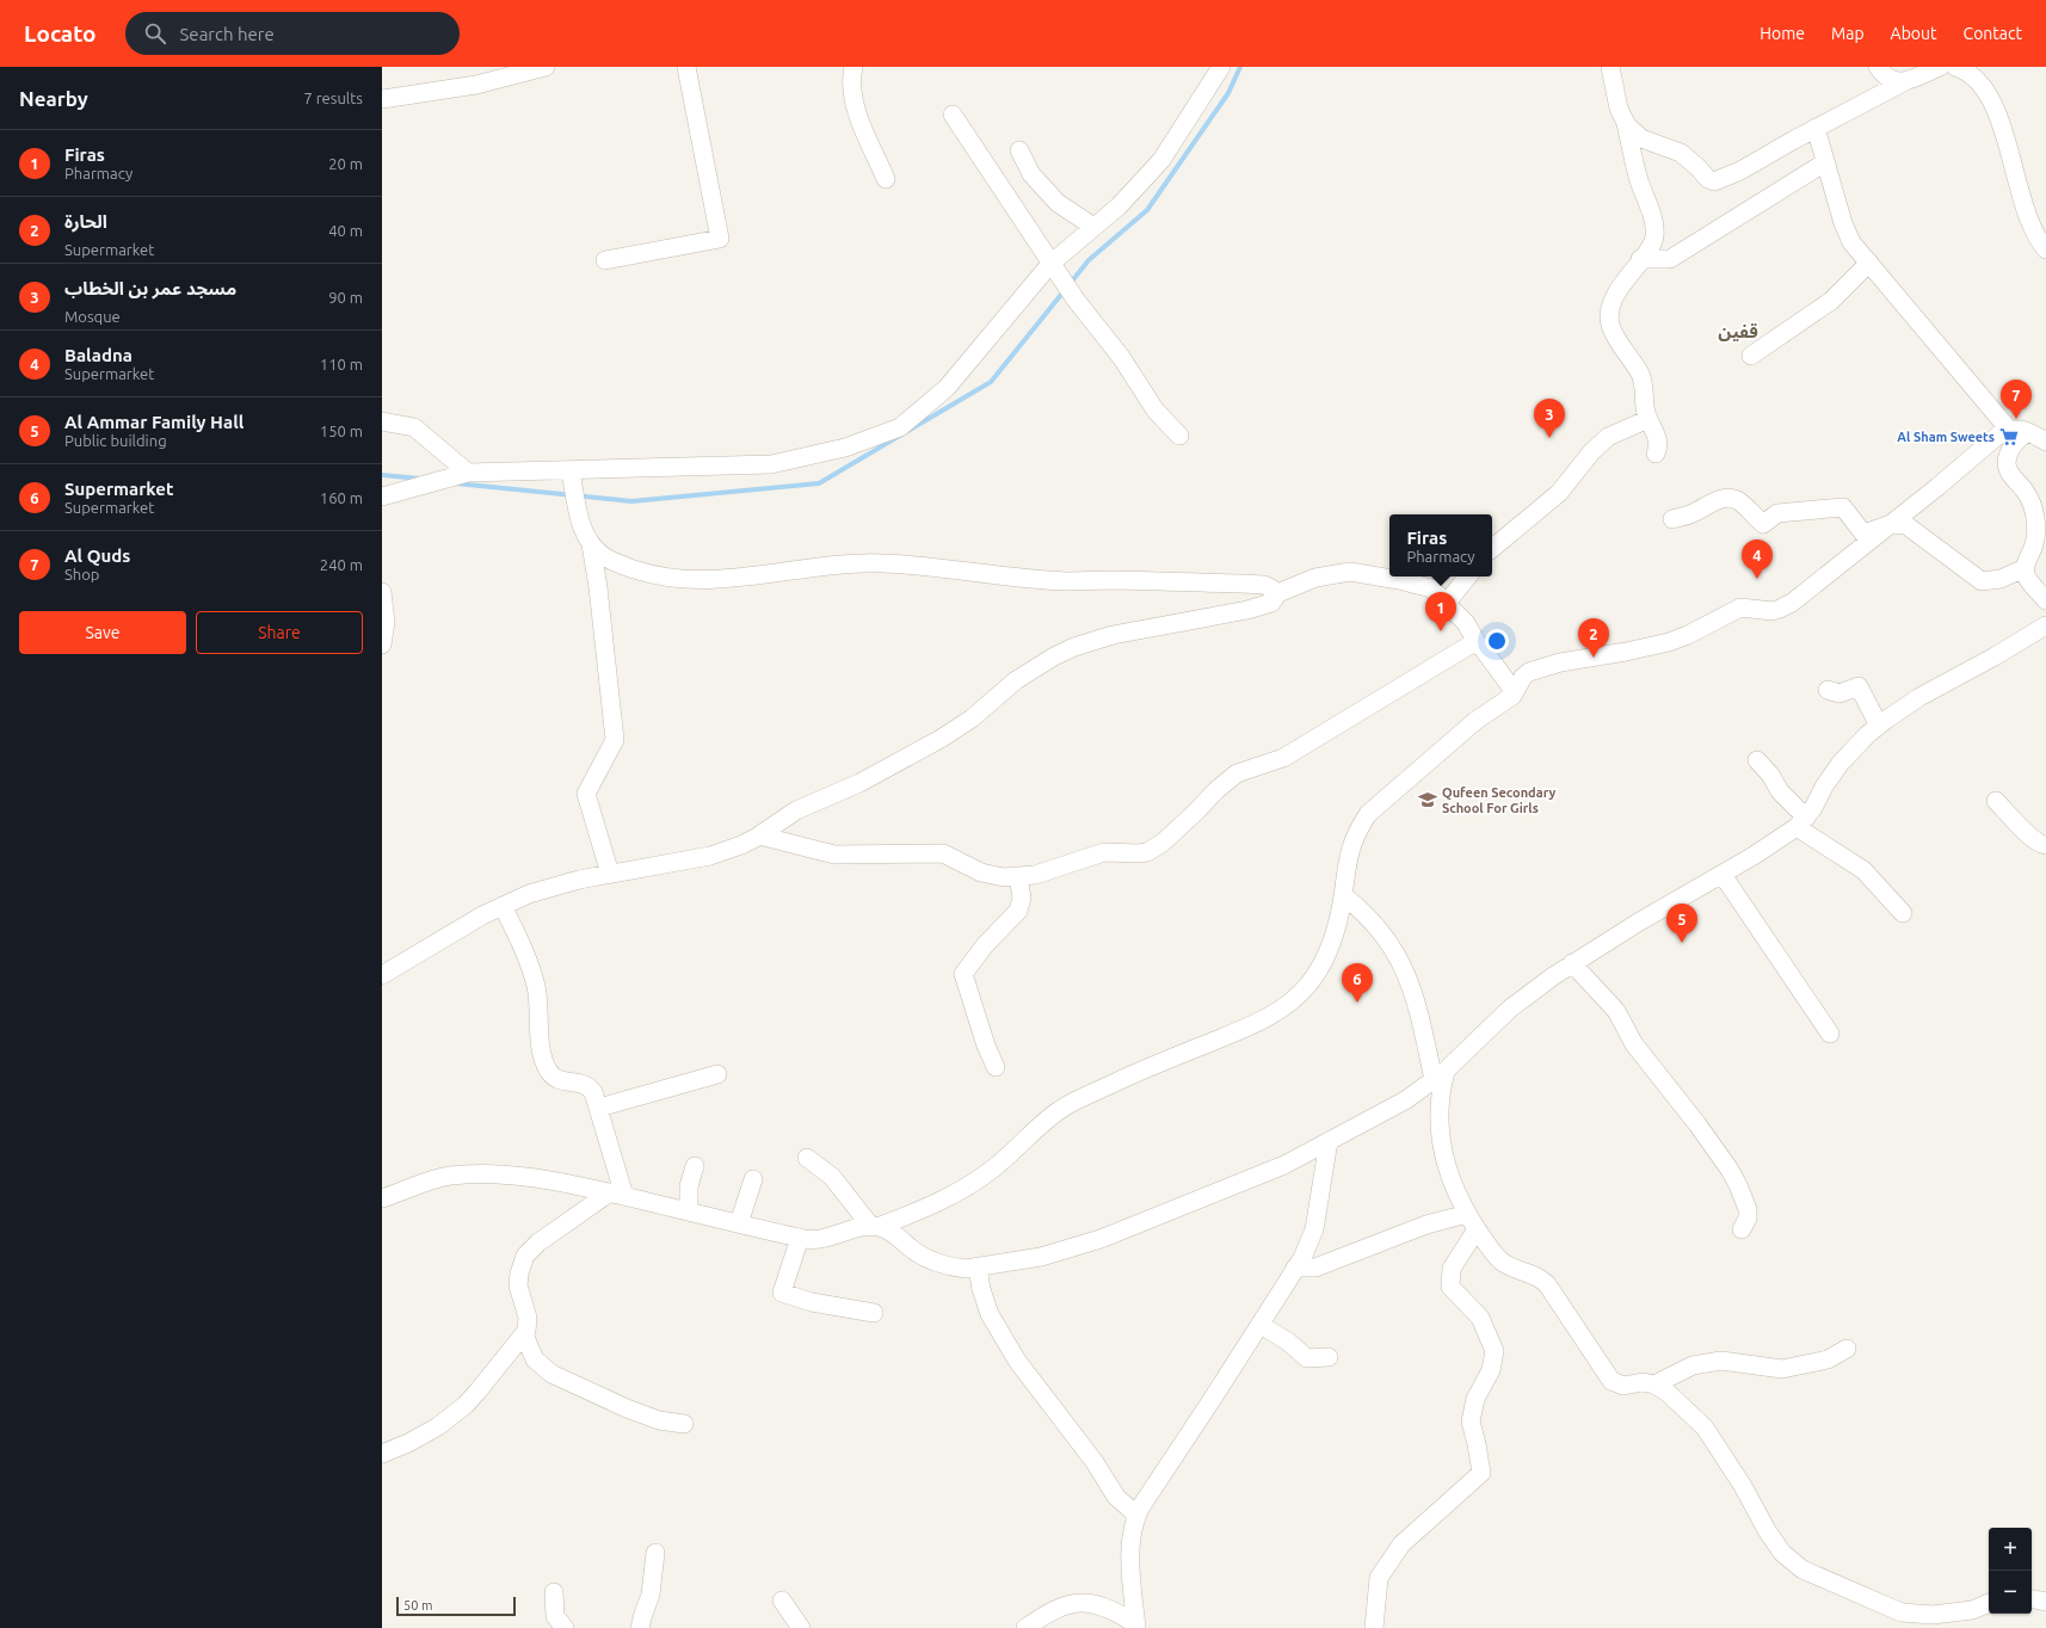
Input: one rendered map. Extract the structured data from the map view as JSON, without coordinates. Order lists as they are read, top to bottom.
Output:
{
  "districts": ["قفين"],
  "places": {
    "supermarket": ["Al Sham Sweets"],
    "school or university": ["Qufeen Secondary School For Girls"]
  },
  "scale_bar": "50 m",
  "page": {
    "header": "Locato",
    "search": "Search here",
    "nav": [
      "Home",
      "Map",
      "About",
      "Contact"
    ],
    "heading": ["Nearby", "7 results"],
    "list": [
      {
        "mark": "1",
        "name": "Firas",
        "note": "Pharmacy",
        "value": "20 m"
      },
      {
        "mark": "2",
        "name": "الحارة",
        "note": "Supermarket",
        "value": "40 m"
      },
      {
        "mark": "3",
        "name": "مسجد عمر بن الخطاب",
        "note": "Mosque",
        "value": "90 m"
      },
      {
        "mark": "4",
        "name": "Baladna",
        "note": "Supermarket",
        "value": "110 m"
      },
      {
        "mark": "5",
        "name": "Al Ammar Family Hall",
        "note": "Public building",
        "value": "150 m"
      },
      {
        "mark": "6",
        "name": "Supermarket",
        "note": "Supermarket",
        "value": "160 m"
      },
      {
        "mark": "7",
        "name": "Al Quds",
        "note": "Shop",
        "value": "240 m"
      }
    ],
    "pins": [
      "7",
      "3",
      "4",
      "1",
      "2",
      "5",
      "6"
    ],
    "popup": ["Firas", "Pharmacy"],
    "buttons": ["Save", "Share"],
    "map_buttons": ["+", "−"],
    "scale": "50 m"
  }
}
